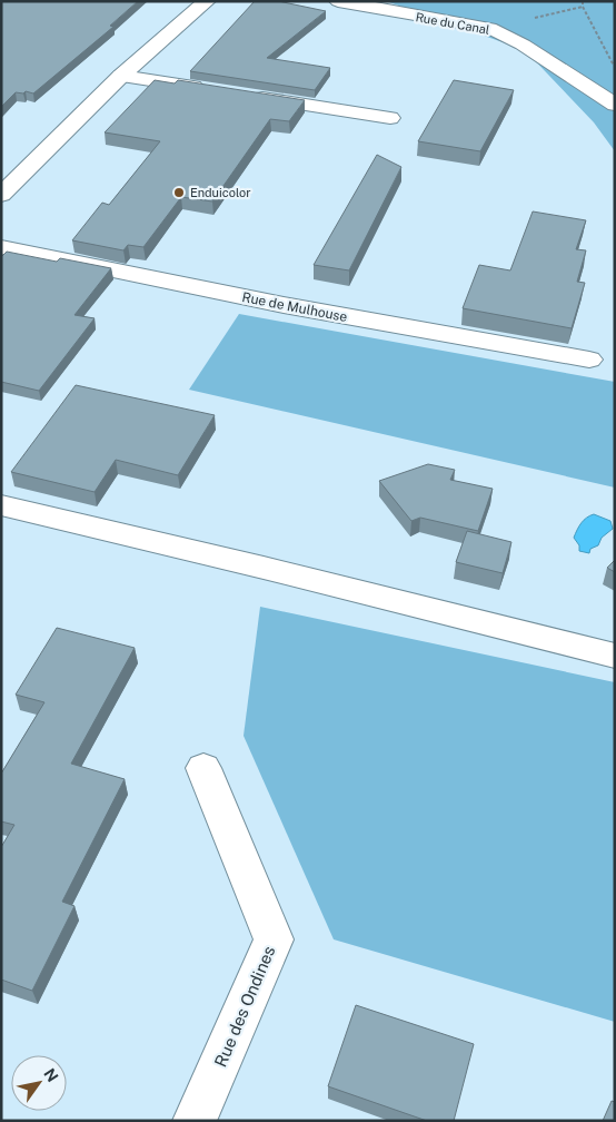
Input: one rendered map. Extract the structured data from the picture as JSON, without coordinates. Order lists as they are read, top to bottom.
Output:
{
  "streets": {
    "street": ["Rue du Canal", "Rue de Mulhouse", "Rue des Ondines"]
  },
  "places": ["Enduicolor"],
  "north": "top right"
}
